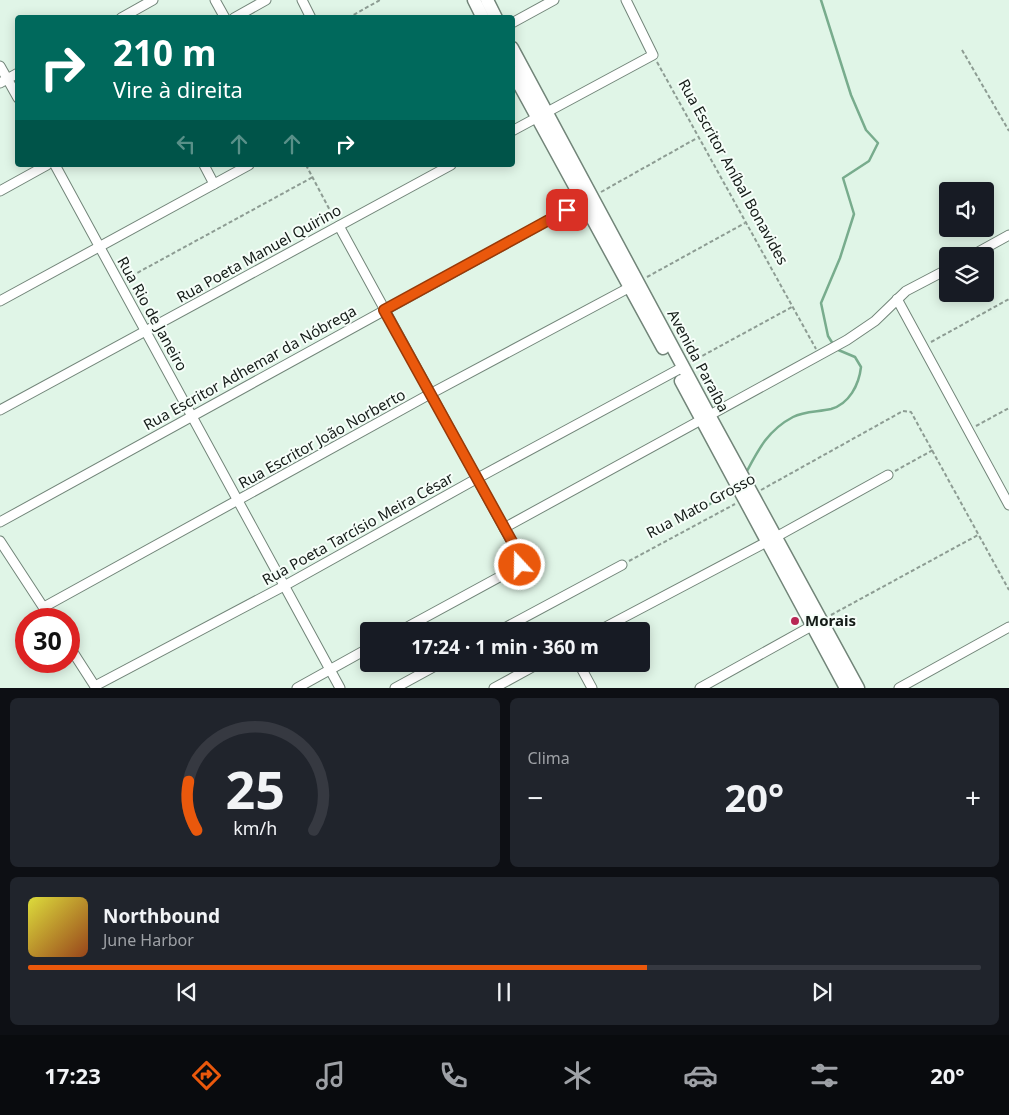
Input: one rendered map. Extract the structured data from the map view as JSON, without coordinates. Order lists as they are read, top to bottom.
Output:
{
  "streets": {
    "street": [
      "Rua Poeta Manuel Quirino",
      "Rua Rio de Janeiro",
      "Avenida Paraíba",
      "Rua Escritor Adhemar da Nóbrega",
      "Rua Escritor João Norberto",
      "Rua Poeta Tarcísio Meira César"
    ],
    "path": ["Rua Escritor Aníbal Bonavides", "Rua Mato Grosso"]
  },
  "crossings": [
    ["Rua Poeta Manuel Quirino", "Rua Rio de Janeiro"],
    ["Rua Rio de Janeiro", "Rua Escritor Adhemar da Nóbrega"],
    ["Rua Rio de Janeiro", "Rua Escritor João Norberto"],
    ["Rua Rio de Janeiro", "Rua Poeta Tarcísio Meira César"],
    ["Avenida Paraíba", "Rua Escritor Adhemar da Nóbrega"],
    ["Avenida Paraíba", "Rua Escritor João Norberto"],
    ["Avenida Paraíba", "Rua Mato Grosso"],
    ["Avenida Paraíba", "Rua Poeta Tarcísio Meira César"]
  ],
  "places": ["Morais"],
  "page": {
    "turn": ["210 m", "Vire à direita"],
    "limit": "30",
    "trip": "17:24 · 1 min · 360 m",
    "tile": "Clima",
    "heat": ["−", "20°", "+"],
    "song": ["Northbound", "June Harbor"],
    "tabs": ["17:23", "20°"],
    "gauge": ["25", "km/h"]
  }
}
